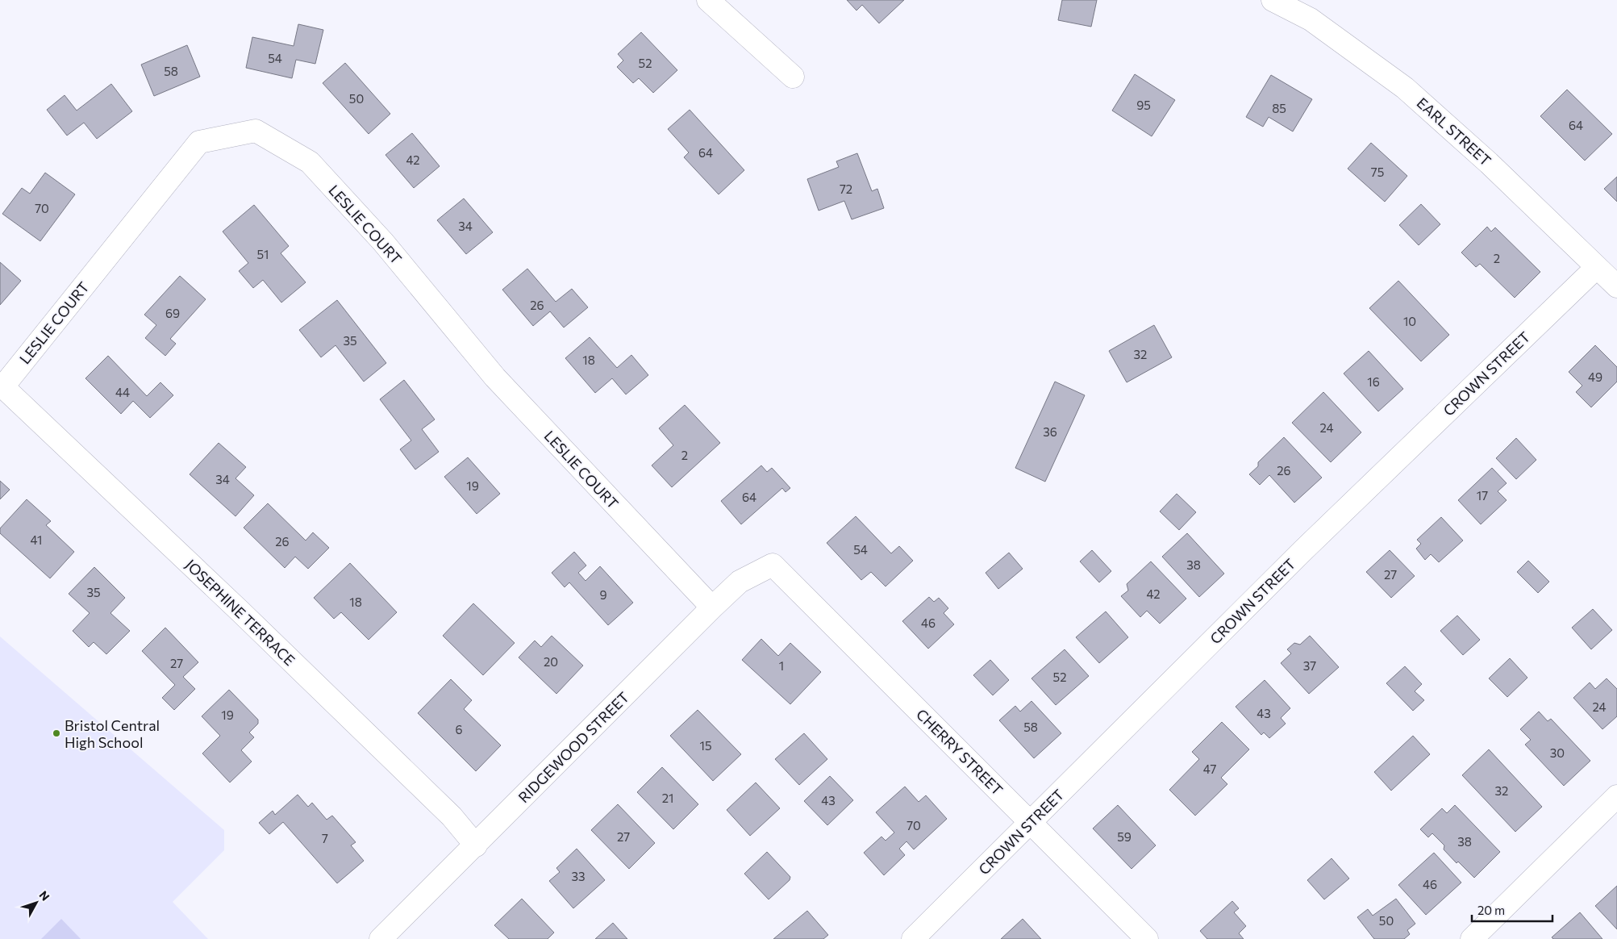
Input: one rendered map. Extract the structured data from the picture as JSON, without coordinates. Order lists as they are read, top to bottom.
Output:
{
  "streets": {
    "street": [
      "EARL STREET",
      "LESLIE COURT",
      "CROWN STREET",
      "JOSEPHINE TERRACE",
      "RIDGEWOOD STREET",
      "CHERRY STREET"
    ]
  },
  "crossings": [
    ["EARL STREET", "CROWN STREET"],
    ["LESLIE COURT", "JOSEPHINE TERRACE"],
    ["LESLIE COURT", "RIDGEWOOD STREET"],
    ["CROWN STREET", "CHERRY STREET"],
    ["JOSEPHINE TERRACE", "RIDGEWOOD STREET"],
    ["RIDGEWOOD STREET", "CHERRY STREET"]
  ],
  "places": ["Bristol Central High School"],
  "house_numbers": [
    "54",
    "52",
    "58",
    "50",
    "95",
    "85",
    "64",
    "64",
    "42",
    "75",
    "72",
    "70",
    "34",
    "51",
    "2",
    "26",
    "69",
    "10",
    "35",
    "32",
    "18",
    "49",
    "16",
    "44",
    "24",
    "36",
    "2",
    "26",
    "34",
    "19",
    "17",
    "64",
    "41",
    "26",
    "54",
    "38",
    "27",
    "35",
    "42",
    "9",
    "18",
    "46",
    "20",
    "27",
    "1",
    "37",
    "52",
    "24",
    "43",
    "19",
    "58",
    "6",
    "15",
    "30",
    "47",
    "32",
    "21",
    "43",
    "70",
    "27",
    "59",
    "7",
    "38",
    "33",
    "46",
    "50"
  ],
  "scale_bar": "20 m",
  "north": "top right"
}
